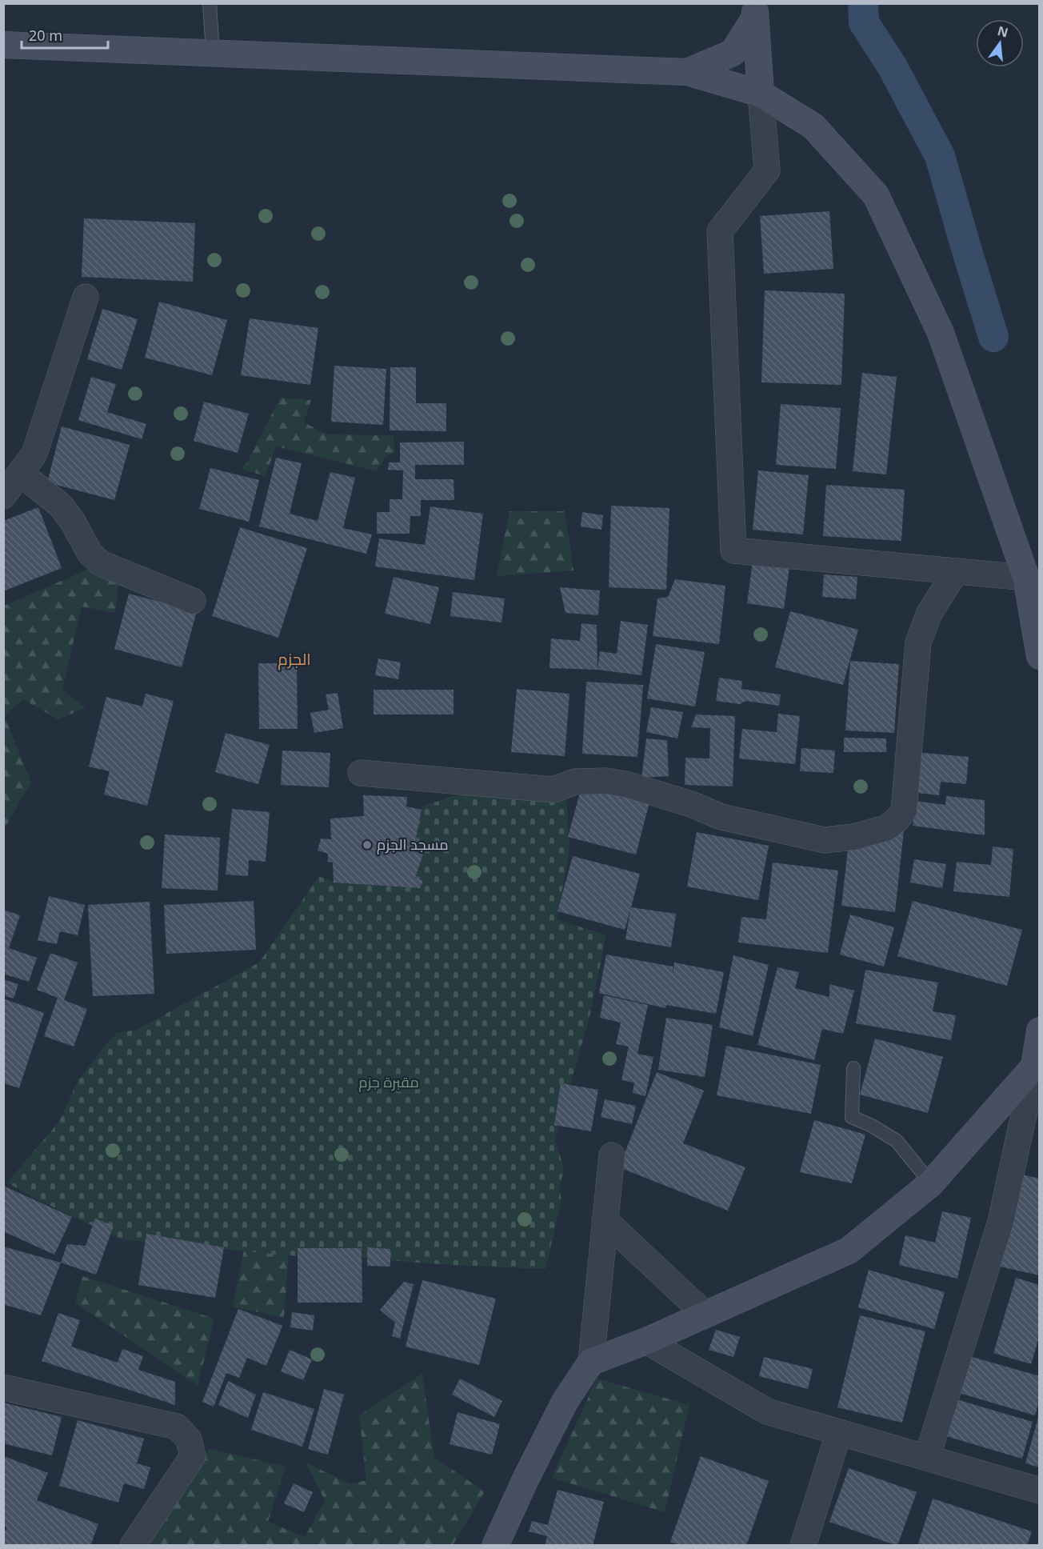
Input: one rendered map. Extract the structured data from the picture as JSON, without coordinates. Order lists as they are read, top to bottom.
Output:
{
  "districts": ["الجزم"],
  "parks": ["مقبرة جزم"],
  "places": ["مسجد الجزم"],
  "scale_bar": "20 m",
  "north": "top"
}
